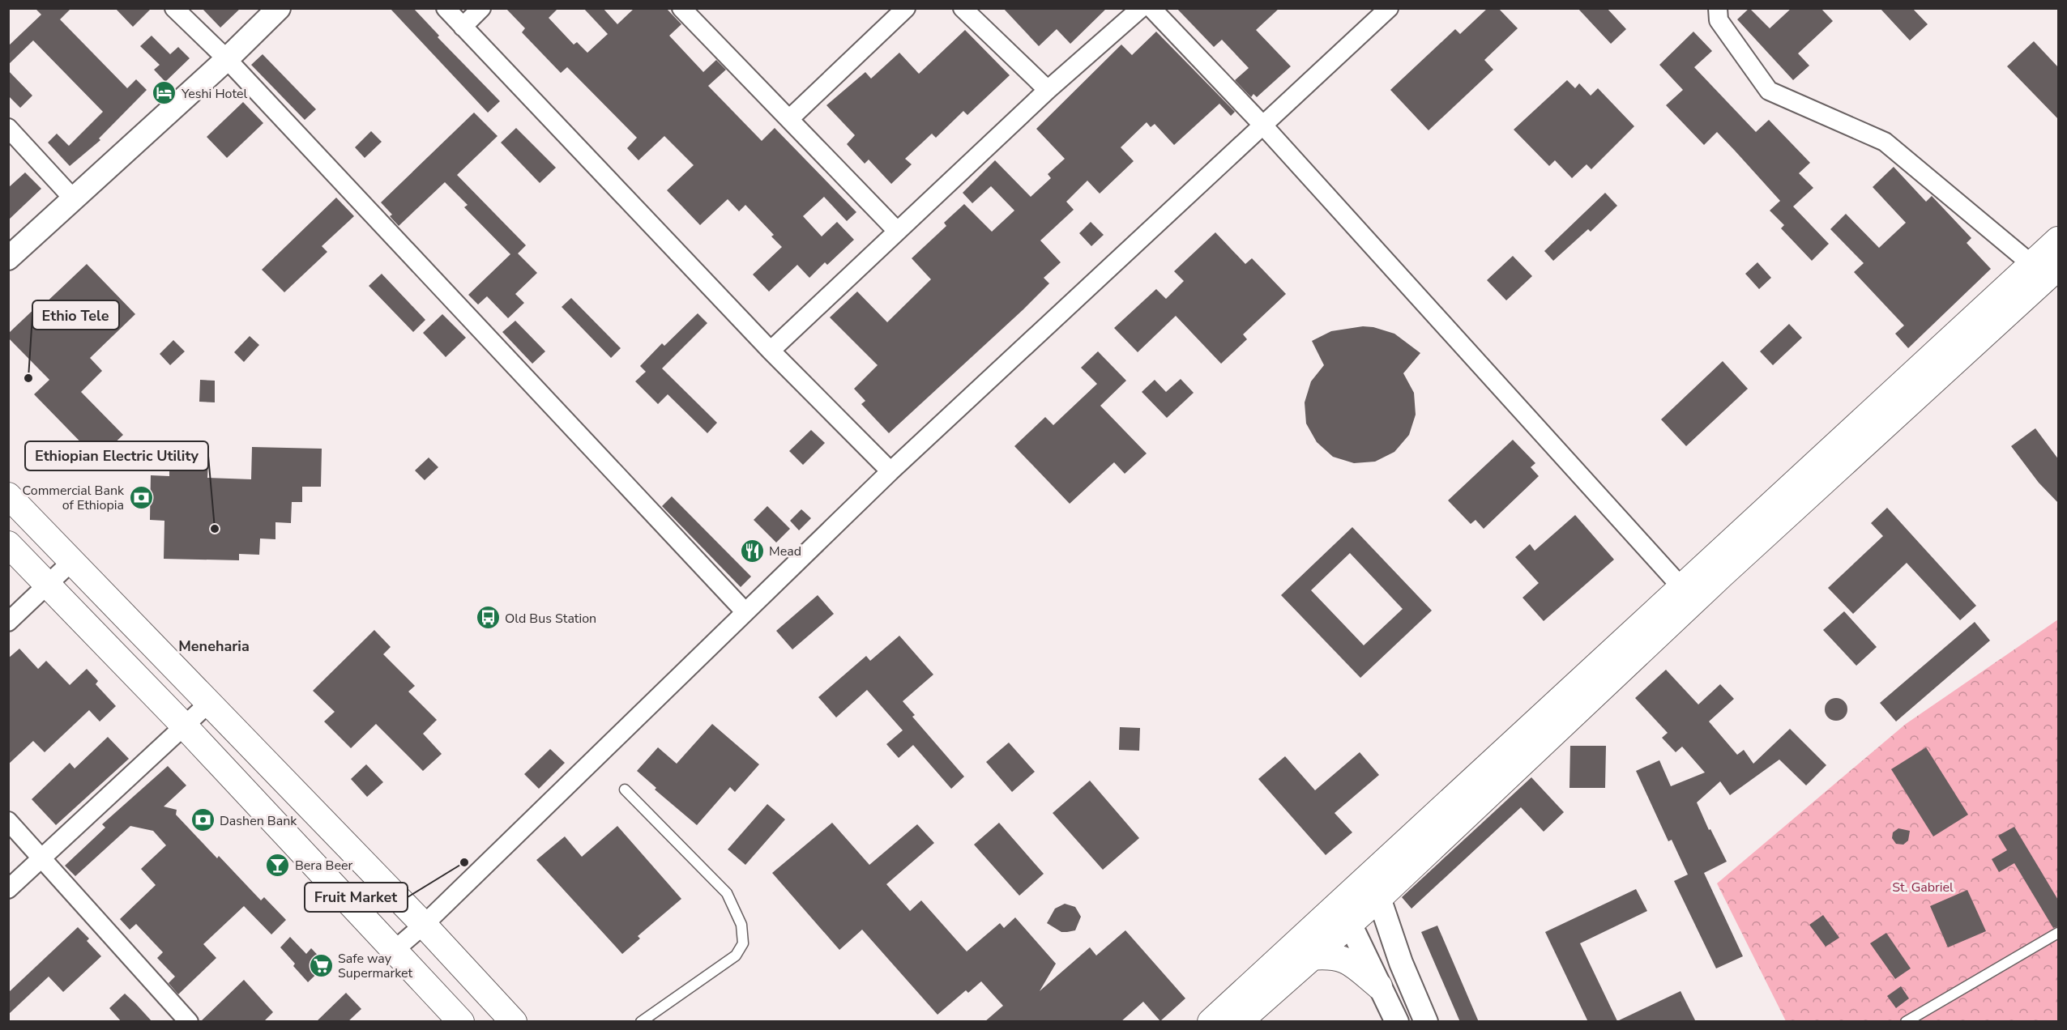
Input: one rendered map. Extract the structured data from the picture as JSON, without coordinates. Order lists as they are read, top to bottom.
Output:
{
  "districts": ["Meneharia"],
  "parks": ["St. Gabriel"],
  "places": {
    "hotel": ["Yeshi Hotel"],
    "other": ["Ethio Tele", "Ethiopian Electric Utility", "Fruit Market"],
    "bank": ["Commercial Bank of Ethiopia", "Dashen Bank"],
    "restaurant": ["Mead"],
    "bus stop": ["Old Bus Station"],
    "bar": ["Bera Beer"],
    "supermarket": ["Safe way Supermarket"]
  }
}
